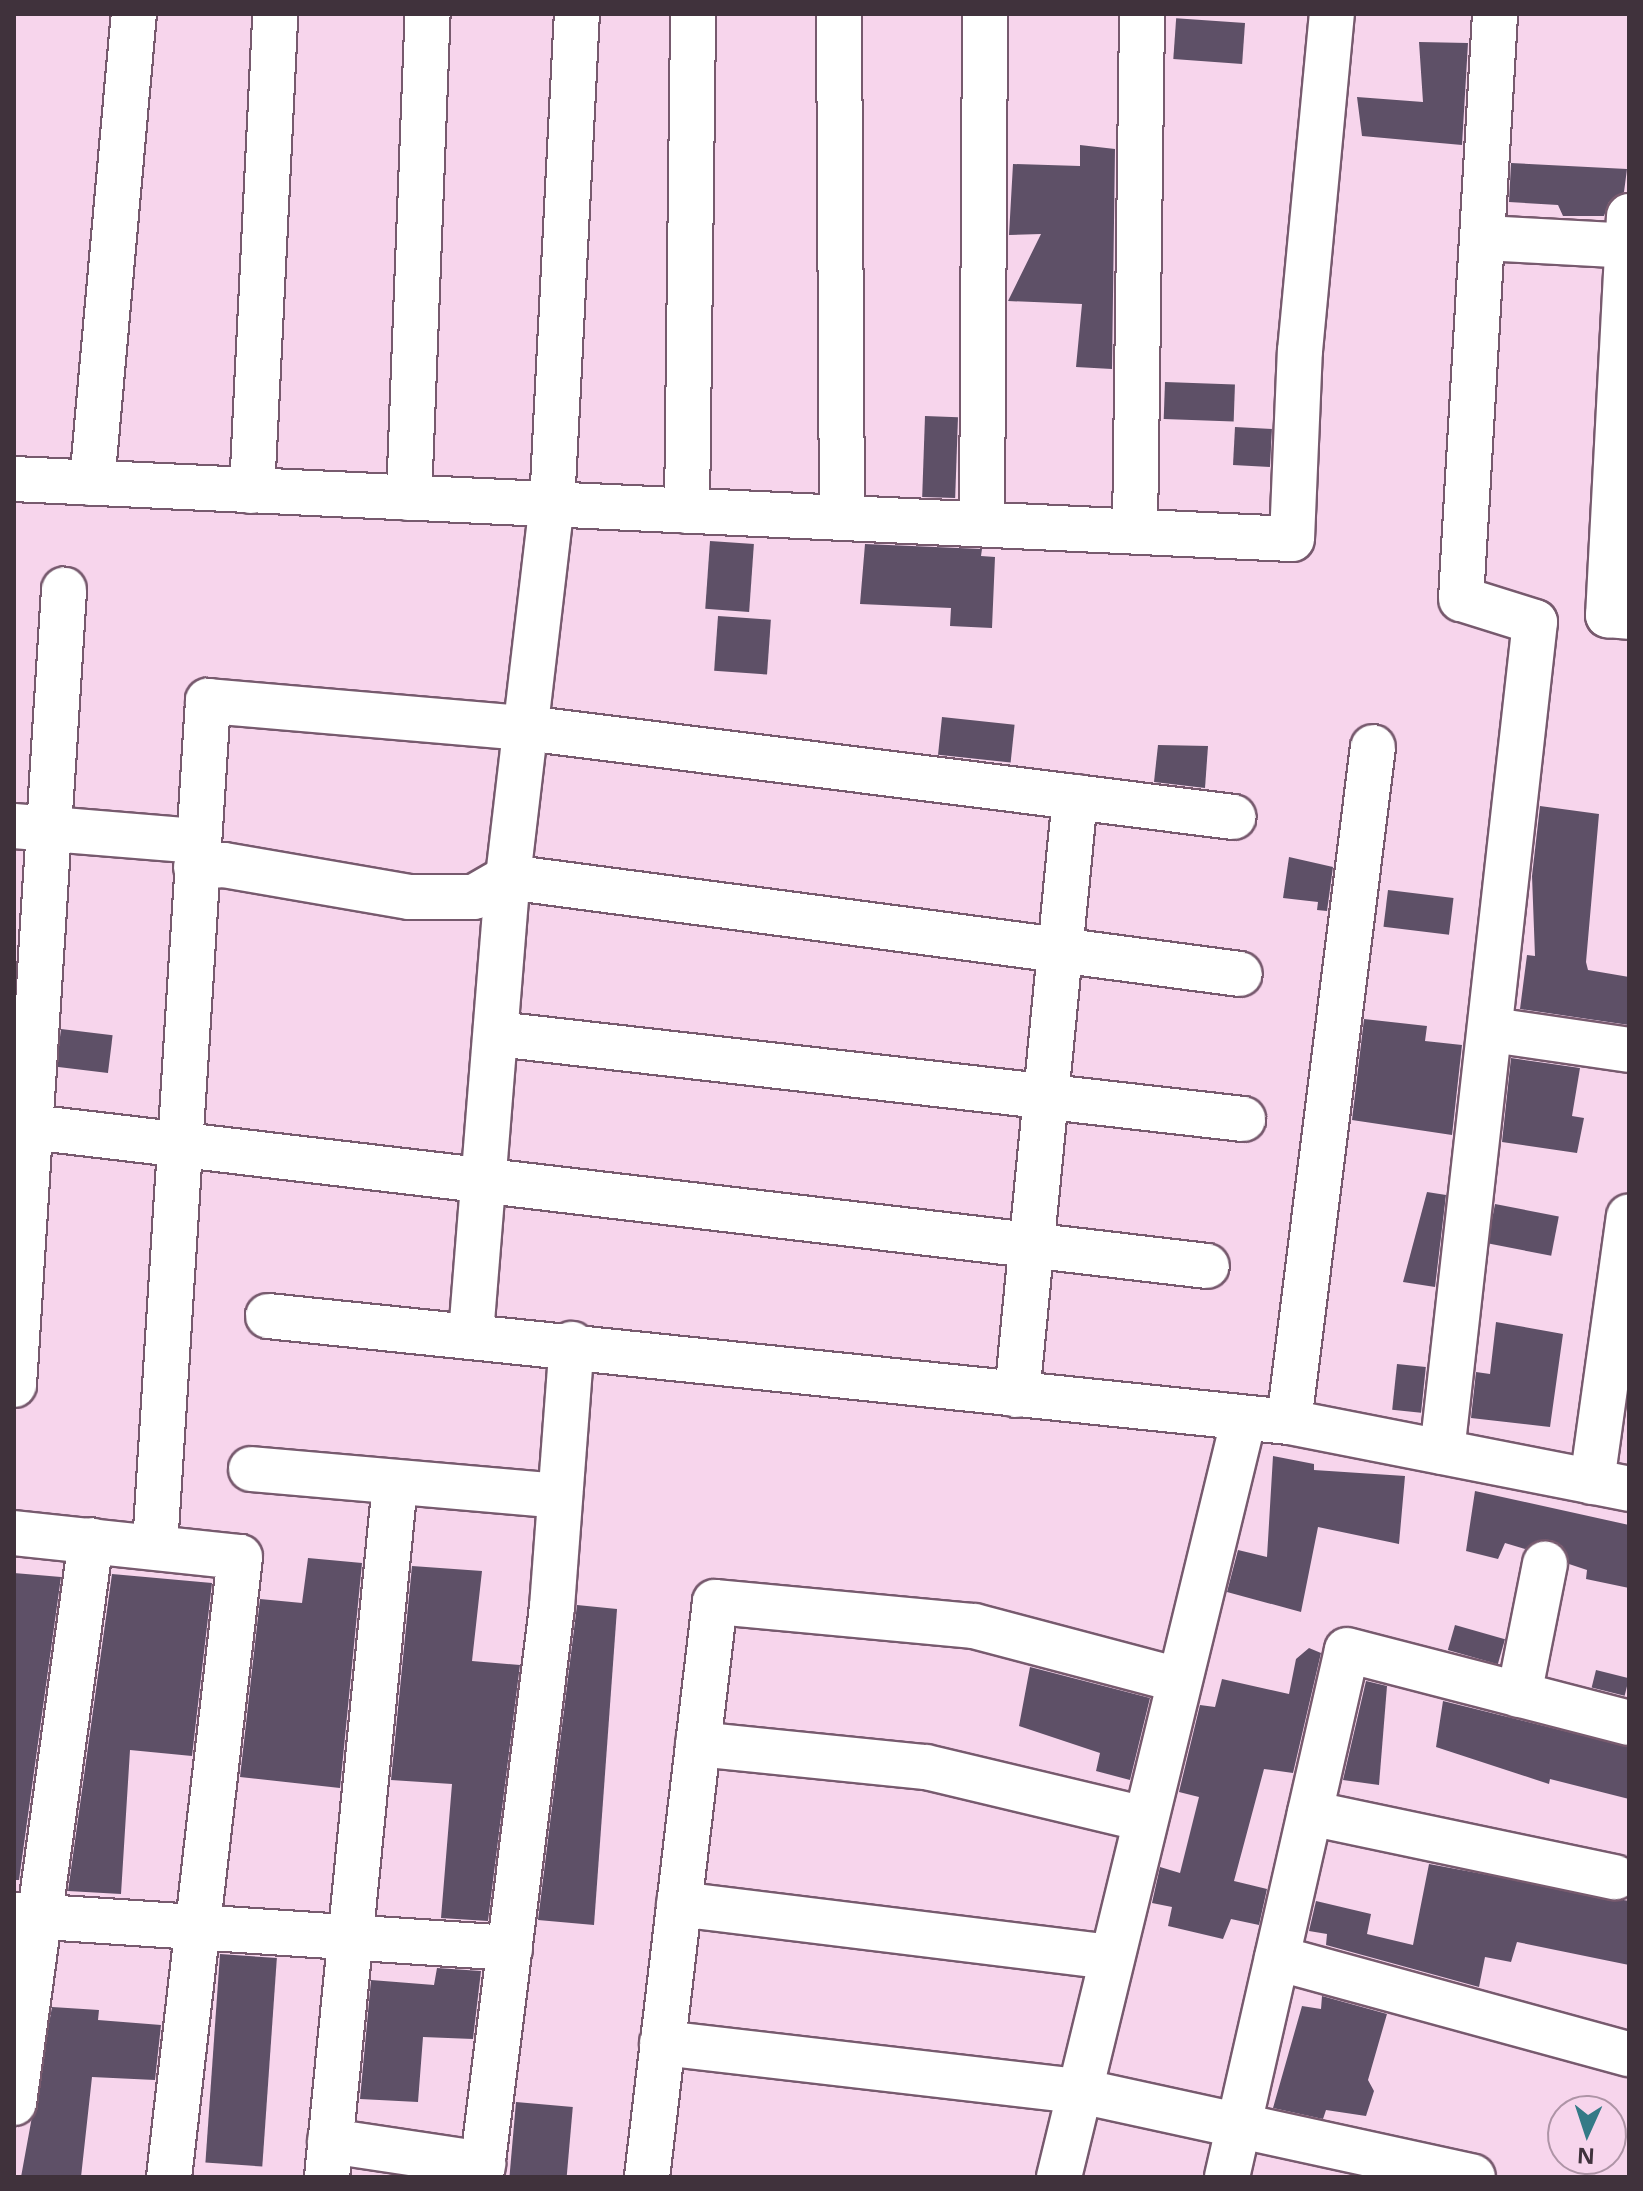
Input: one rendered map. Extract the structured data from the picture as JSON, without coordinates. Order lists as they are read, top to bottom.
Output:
{
  "north": "bottom"
}
